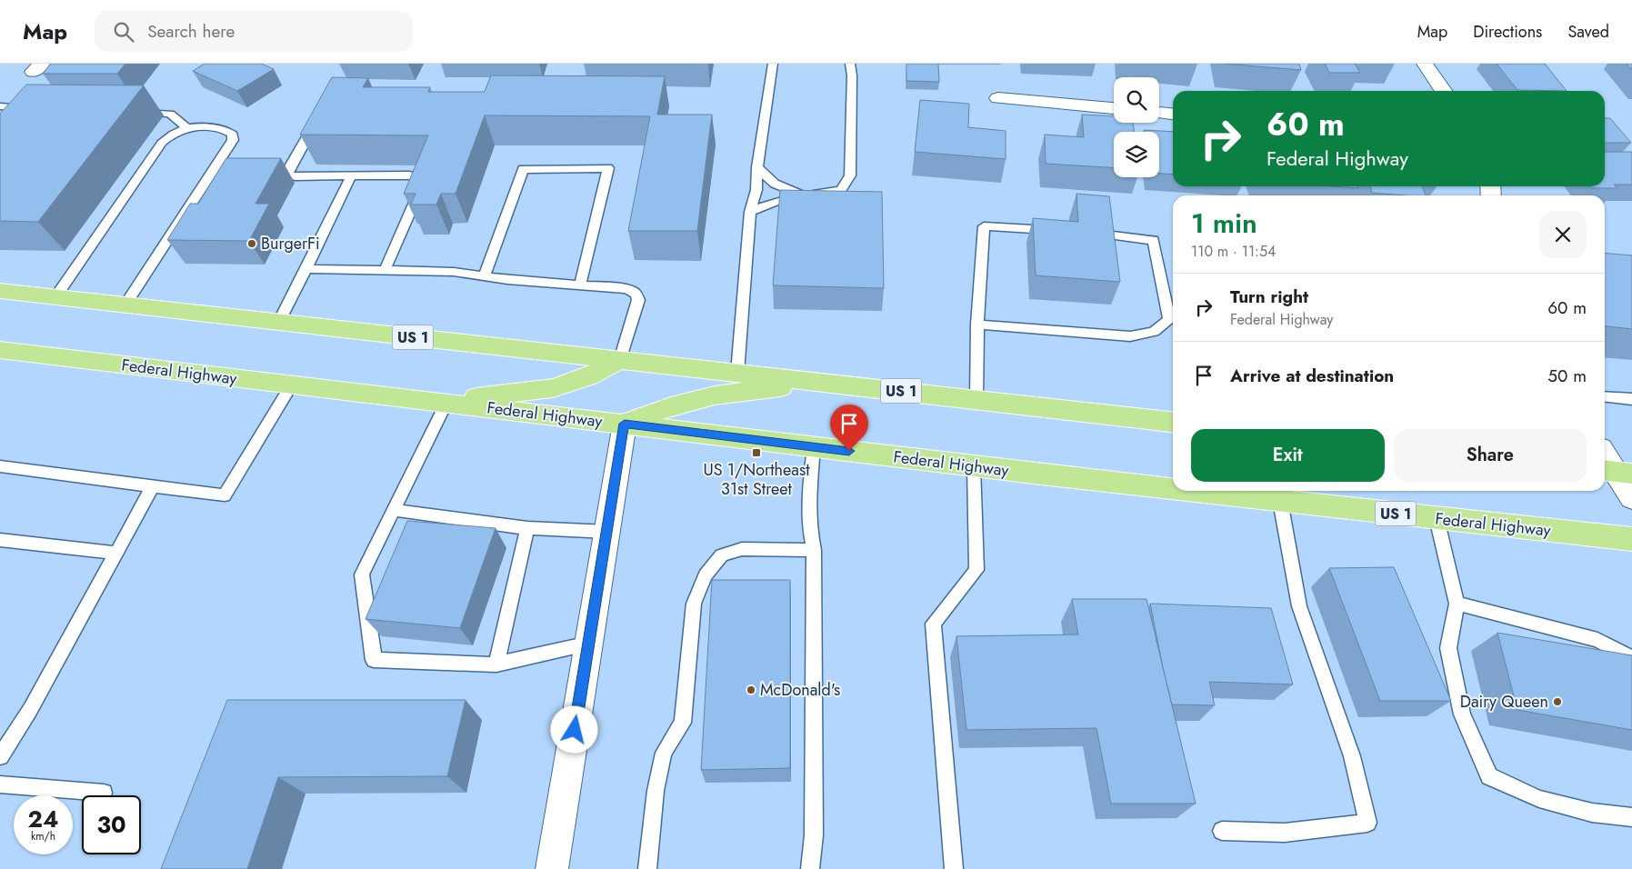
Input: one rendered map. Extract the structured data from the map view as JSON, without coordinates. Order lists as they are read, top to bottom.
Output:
{
  "streets": {
    "main road": ["US 1", "Federal Highway"]
  },
  "places": {
    "other": ["BurgerFi", "McDonald's", "Dairy Queen"],
    "transit": ["US 1/Northeast 31st Street"]
  },
  "page": {
    "header": "Map",
    "search": "Search here",
    "nav": ["Map", "Directions", "Saved"],
    "turn": ["60 m", "Federal Highway"],
    "heading": ["1 min", "110 m · 11:54"],
    "list": [
      {
        "name": "Turn right",
        "note": "Federal Highway",
        "value": "60 m"
      },
      {
        "name": "Arrive at destination",
        "value": "50 m"
      }
    ],
    "buttons": ["Exit", "Share"],
    "speed": "24 km/h",
    "limit": "30"
  }
}
